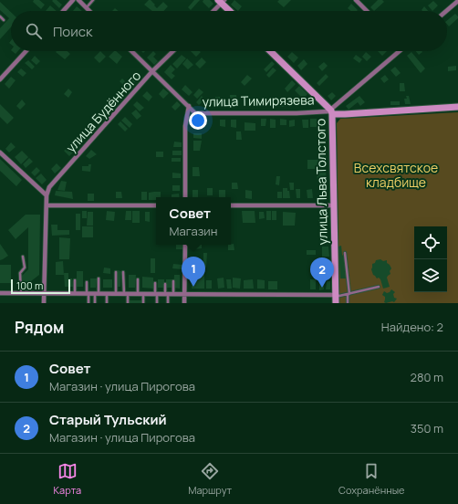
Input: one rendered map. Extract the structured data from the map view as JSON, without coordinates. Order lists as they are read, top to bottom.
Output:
{
  "streets": {
    "street": ["улица Тимирязева", "улица Будённого", "улица Льва Толстого"]
  },
  "crossings": [
    ["улица Тимирязева", "улица Будённого"],
    ["улица Тимирязева", "улица Льва Толстого"]
  ],
  "parks": ["Всехсвятское кладбище"],
  "scale_bar": "100 m",
  "page": {
    "search": "Поиск",
    "popup": ["Совет", "Магазин"],
    "pins": ["1", "2"],
    "scale": "100 m",
    "heading": ["Рядом", "Найдено: 2"],
    "list": [
      {
        "mark": "1",
        "name": "Совет",
        "note": "Магазин · улица Пирогова",
        "value": "280 m"
      },
      {
        "mark": "2",
        "name": "Старый Тульский",
        "note": "Магазин · улица Пирогова",
        "value": "350 m"
      }
    ],
    "nav": ["Карта", "Маршрут", "Сохранённые"]
  }
}
